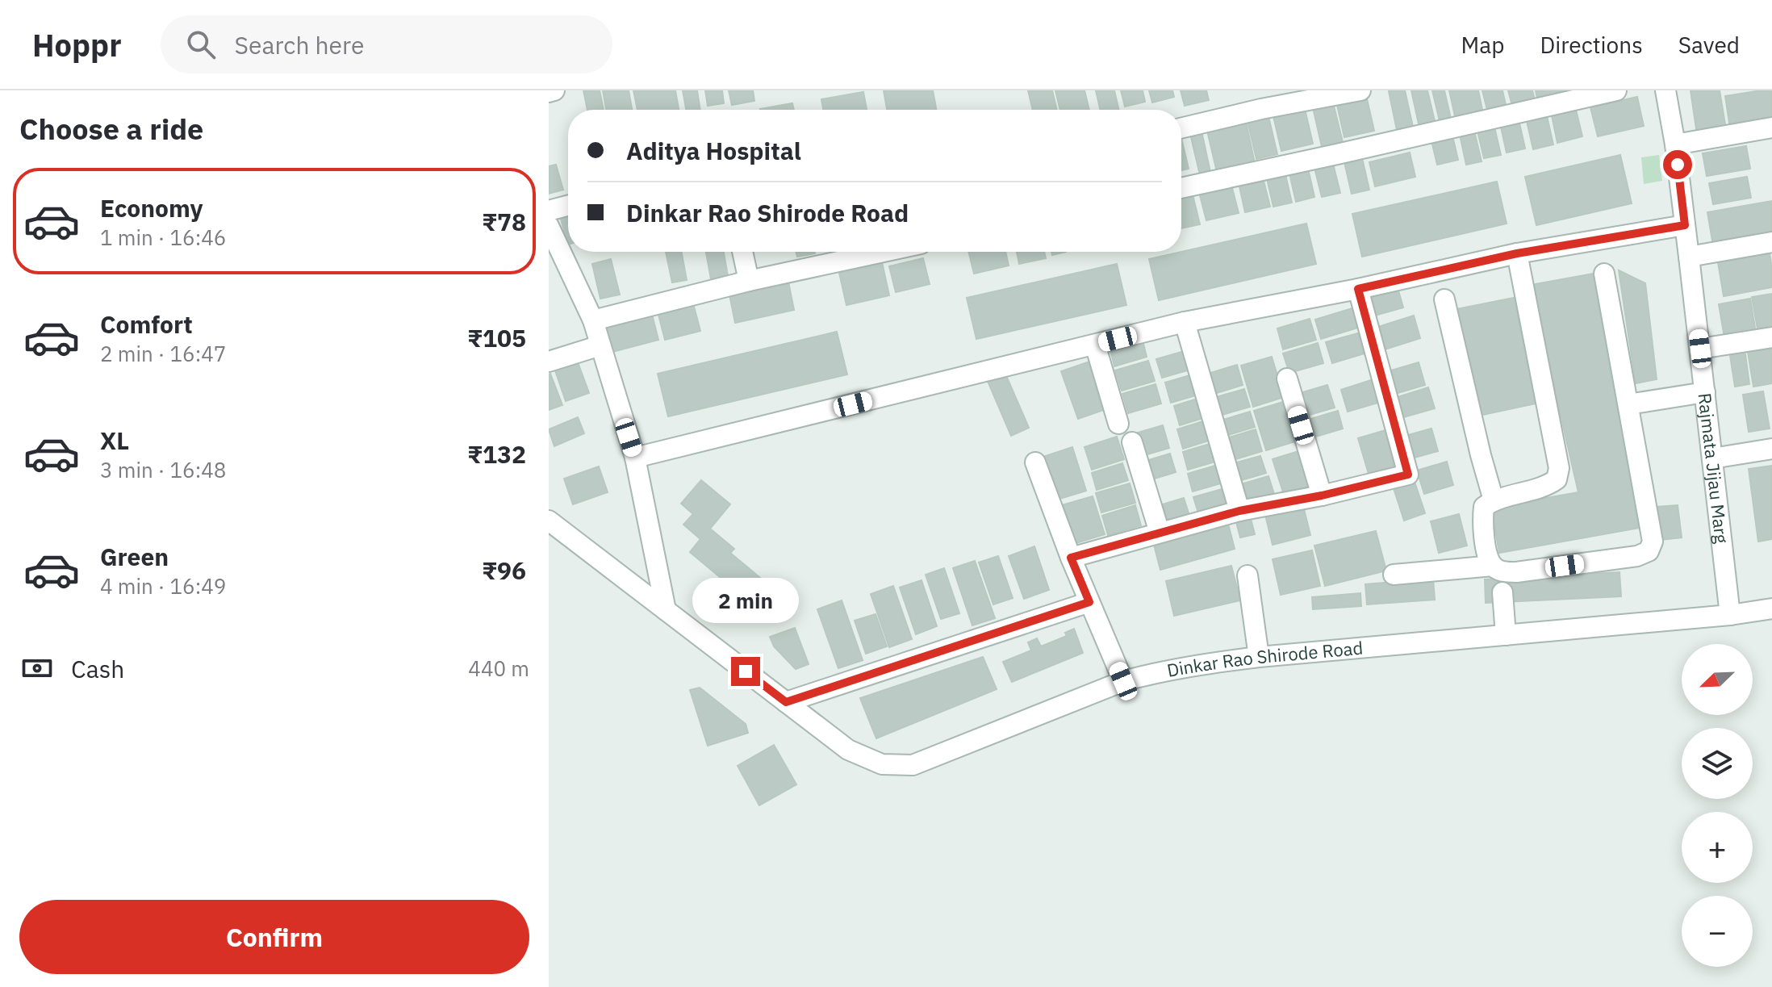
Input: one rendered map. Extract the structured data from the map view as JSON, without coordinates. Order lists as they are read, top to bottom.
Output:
{
  "streets": {
    "street": ["Rajmata Jijau Marg", "Dinkar Rao Shirode Road"]
  },
  "crossings": [
    ["Rajmata Jijau Marg", "Dinkar Rao Shirode Road"]
  ],
  "north": "bottom left",
  "page": {
    "header": "Hoppr",
    "search": "Search here",
    "nav": ["Map", "Directions", "Saved"],
    "heading": "Choose a ride",
    "banner": ["Aditya Hospital", "Dinkar Rao Shirode Road"],
    "list": [
      {
        "name": "Economy",
        "note": "1 min · 16:46",
        "value": "₹78"
      },
      {
        "name": "Comfort",
        "note": "2 min · 16:47",
        "value": "₹105"
      },
      {
        "name": "XL",
        "note": "3 min · 16:48",
        "value": "₹132"
      },
      {
        "name": "Green",
        "note": "4 min · 16:49",
        "value": "₹96"
      }
    ],
    "bubble": "2 min",
    "pay": ["Cash", "440 m"],
    "map_buttons": ["+", "−"],
    "buttons": "Confirm"
  }
}
